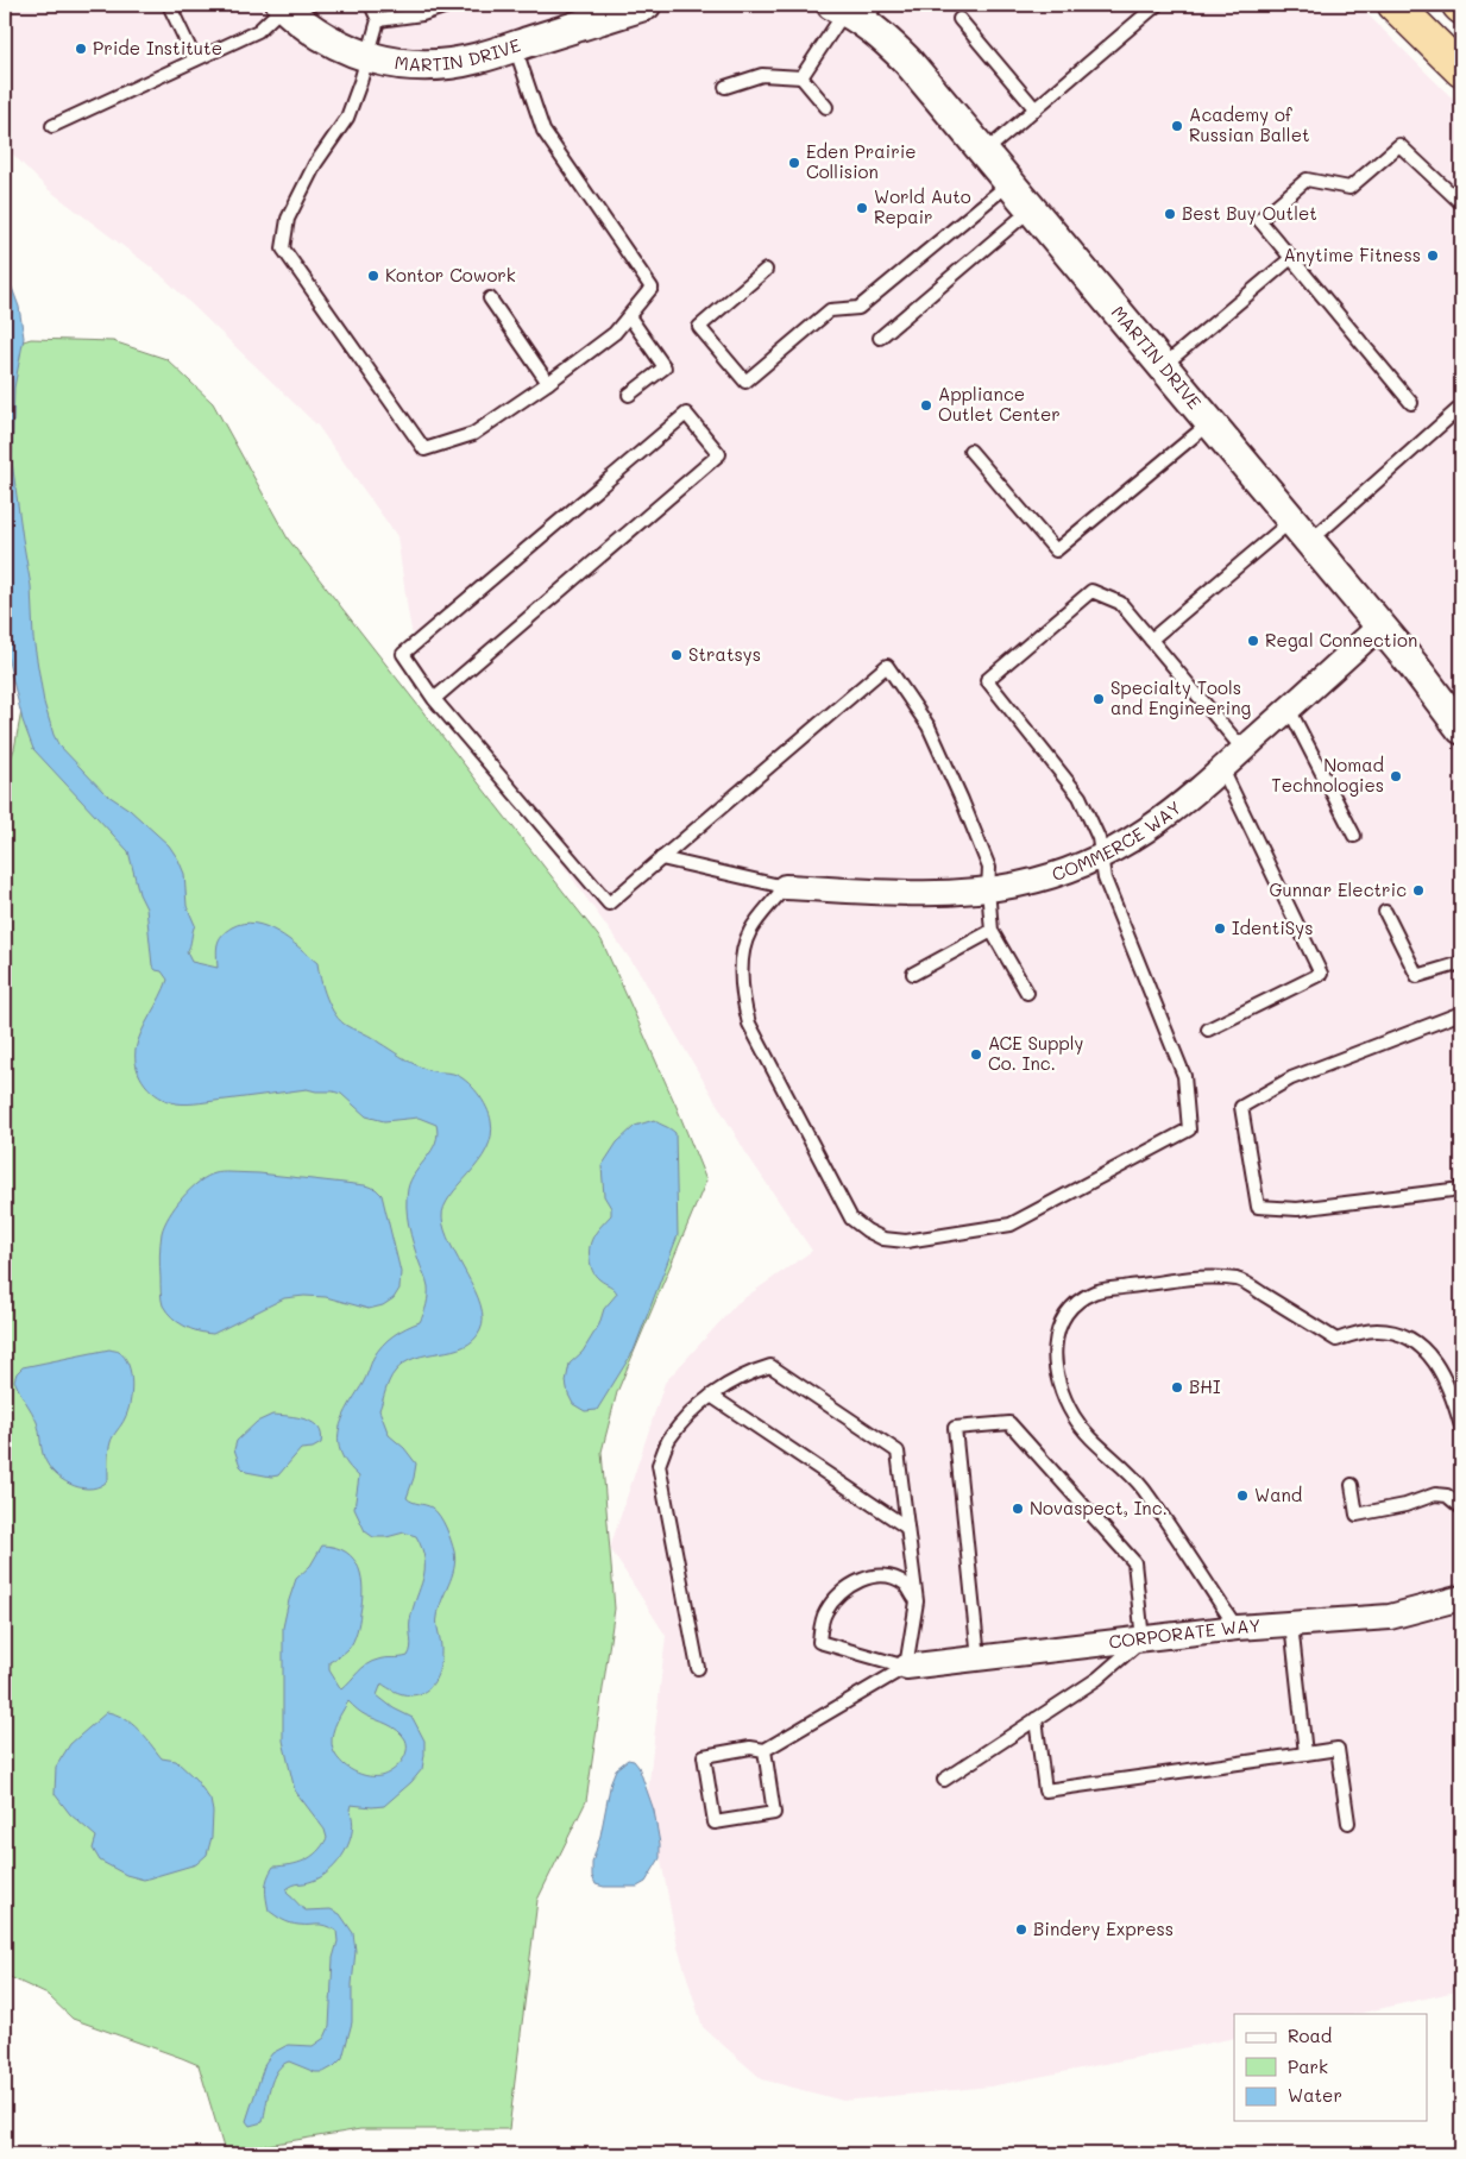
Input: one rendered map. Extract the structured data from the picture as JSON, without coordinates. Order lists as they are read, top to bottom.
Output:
{
  "streets": {
    "street": ["MARTIN DRIVE", "COMMERCE WAY", "CORPORATE WAY"]
  },
  "crossings": [
    ["MARTIN DRIVE", "COMMERCE WAY"]
  ],
  "places": [
    "Pride Institute",
    "Academy of Russian Ballet",
    "Eden Prairie Collision",
    "World Auto Repair",
    "Best Buy Outlet",
    "Anytime Fitness",
    "Kontor Cowork",
    "Appliance Outlet Center",
    "Regal Connection",
    "Stratsys",
    "Specialty Tools and Engineering",
    "Nomad Technologies",
    "Gunnar Electric",
    "IdentiSys",
    "ACE Supply Co. Inc.",
    "BHI",
    "Wand",
    "Novaspect, Inc.",
    "Bindery Express"
  ],
  "legend": ["Road", "Park", "Water"]
}
